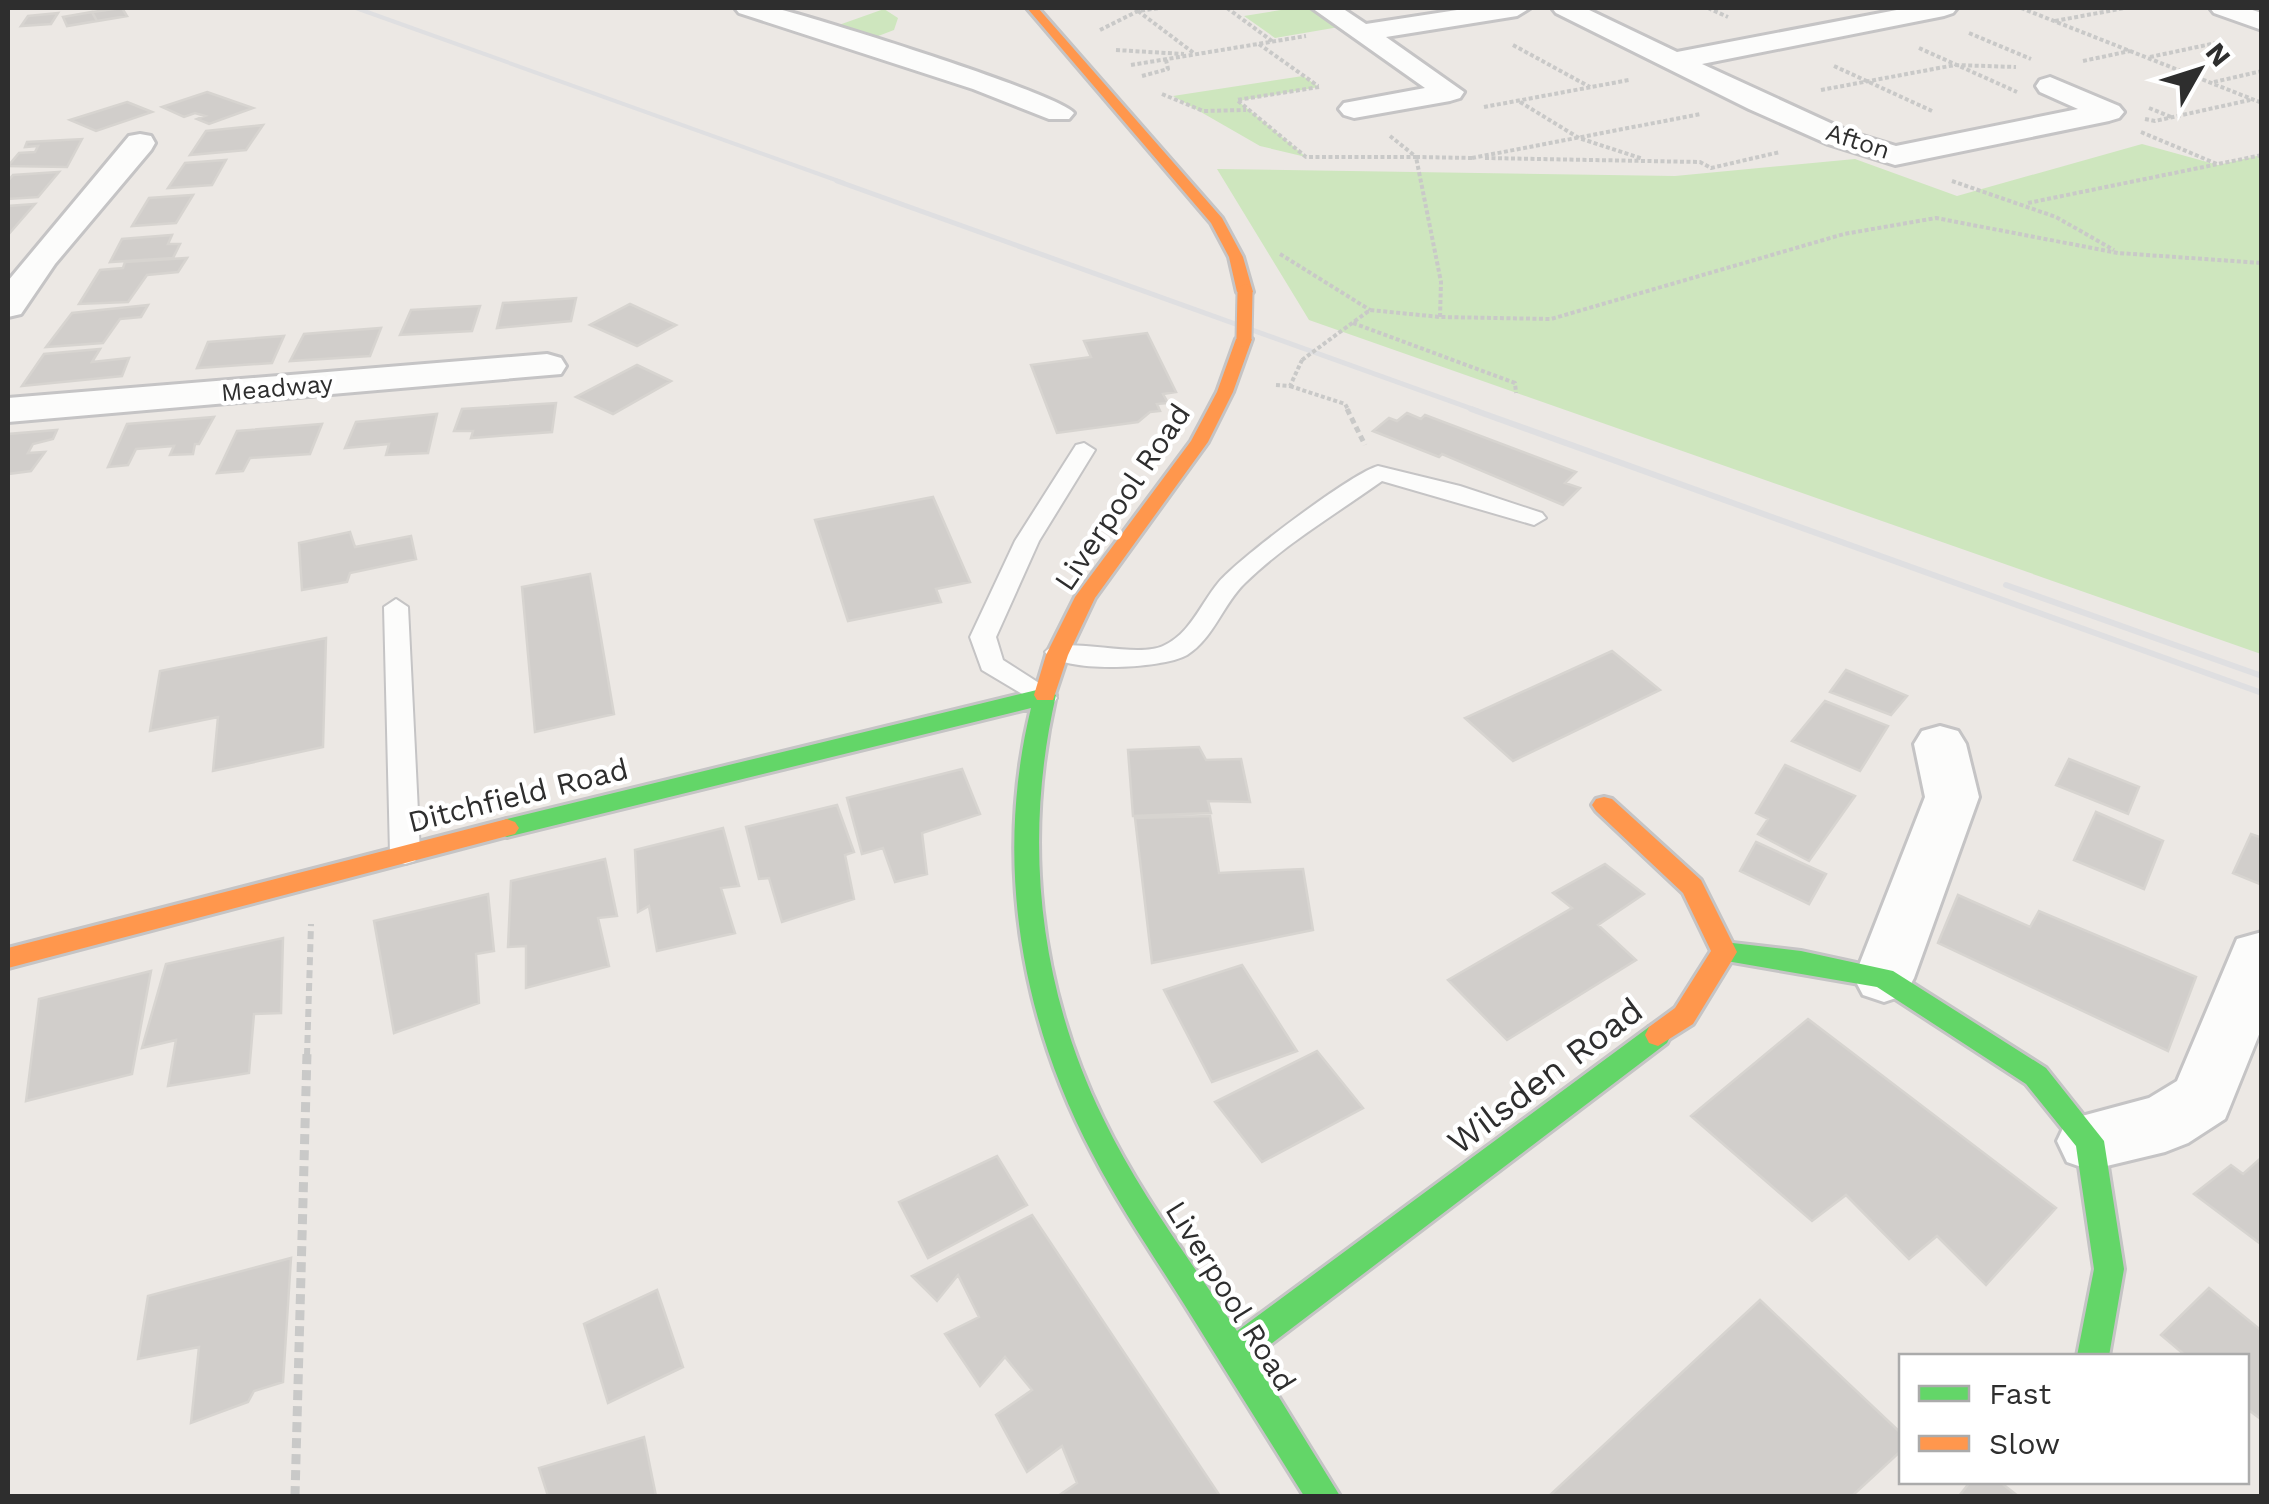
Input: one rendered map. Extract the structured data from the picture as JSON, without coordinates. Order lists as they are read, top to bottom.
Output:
{
  "streets": {
    "main road": ["Liverpool Road", "Ditchfield Road", "Wilsden Road"],
    "street": ["Afton", "Meadway"]
  },
  "crossings": [
    ["Liverpool Road", "Ditchfield Road"],
    ["Liverpool Road", "Wilsden Road"]
  ],
  "legend": ["Fast", "Slow"],
  "north": "top right"
}
